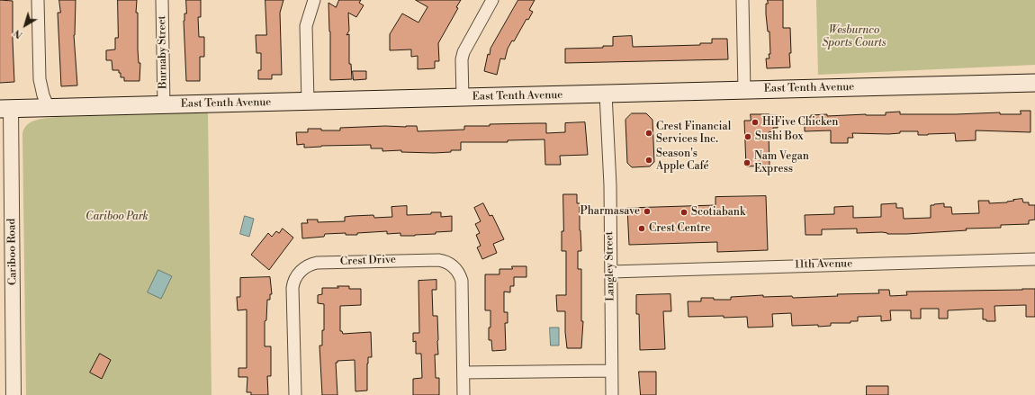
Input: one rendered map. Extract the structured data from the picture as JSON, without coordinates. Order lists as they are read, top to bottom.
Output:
{
  "streets": {
    "main road": ["East Tenth Avenue"],
    "street": [
      "Burnaby Street",
      "Cariboo Road",
      "Crest Drive",
      "11th Avenue",
      "Langley Street"
    ]
  },
  "crossings": [
    ["Burnaby Street", "East Tenth Avenue"],
    ["East Tenth Avenue", "Cariboo Road"],
    ["East Tenth Avenue", "Langley Street"],
    ["11th Avenue", "Langley Street"]
  ],
  "parks": ["Wesburnco Sports Courts", "Cariboo Park"],
  "places": [
    "HiFive Chicken",
    "Crest Financial Services Inc.",
    "Sushi Box",
    "Season's Apple Café",
    "Nam Vegan Express",
    "Pharmasave",
    "Scotiabank",
    "Crest Centre"
  ],
  "north": "bottom left"
}
